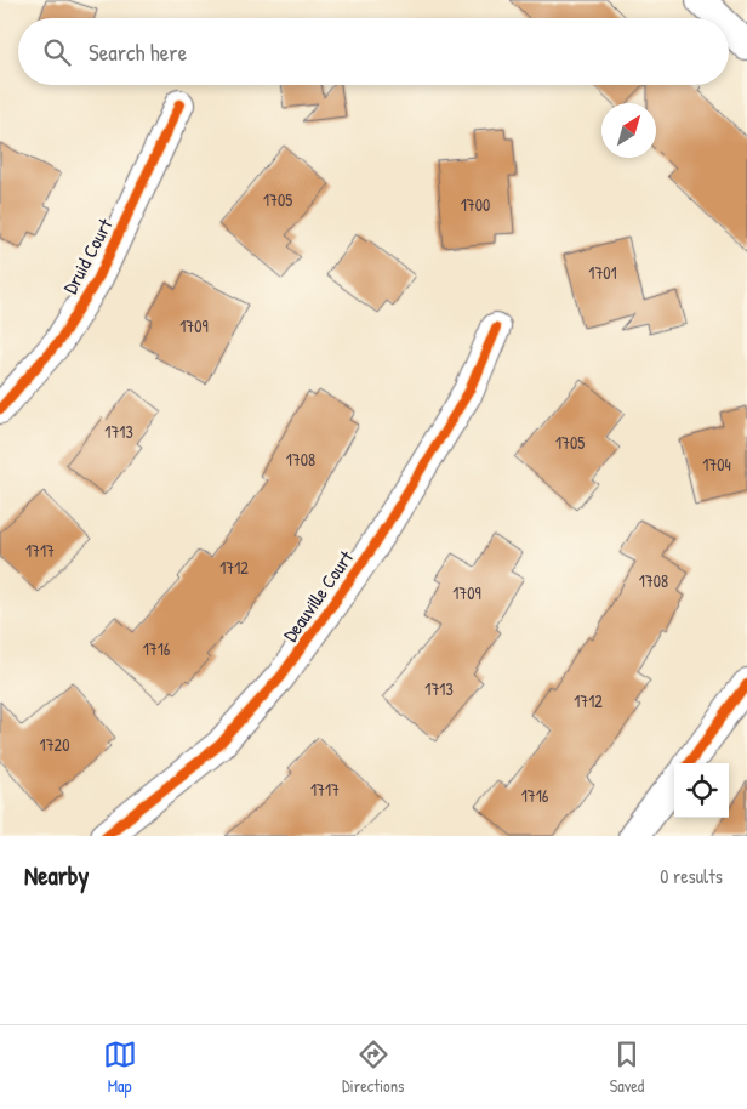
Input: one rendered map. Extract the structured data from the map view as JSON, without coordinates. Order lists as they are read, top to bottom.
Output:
{
  "streets": {
    "street": ["Druid Court", "Deauville Court"]
  },
  "house_numbers": [
    "1705",
    "1700",
    "1701",
    "1709",
    "1713",
    "1705",
    "1708",
    "1704",
    "1717",
    "1712",
    "1708",
    "1709",
    "1716",
    "1713",
    "1712",
    "1720",
    "1717",
    "1716"
  ],
  "north": "top right",
  "page": {
    "search": "Search here",
    "heading": ["Nearby", "0 results"],
    "nav": ["Map", "Directions", "Saved"]
  }
}
